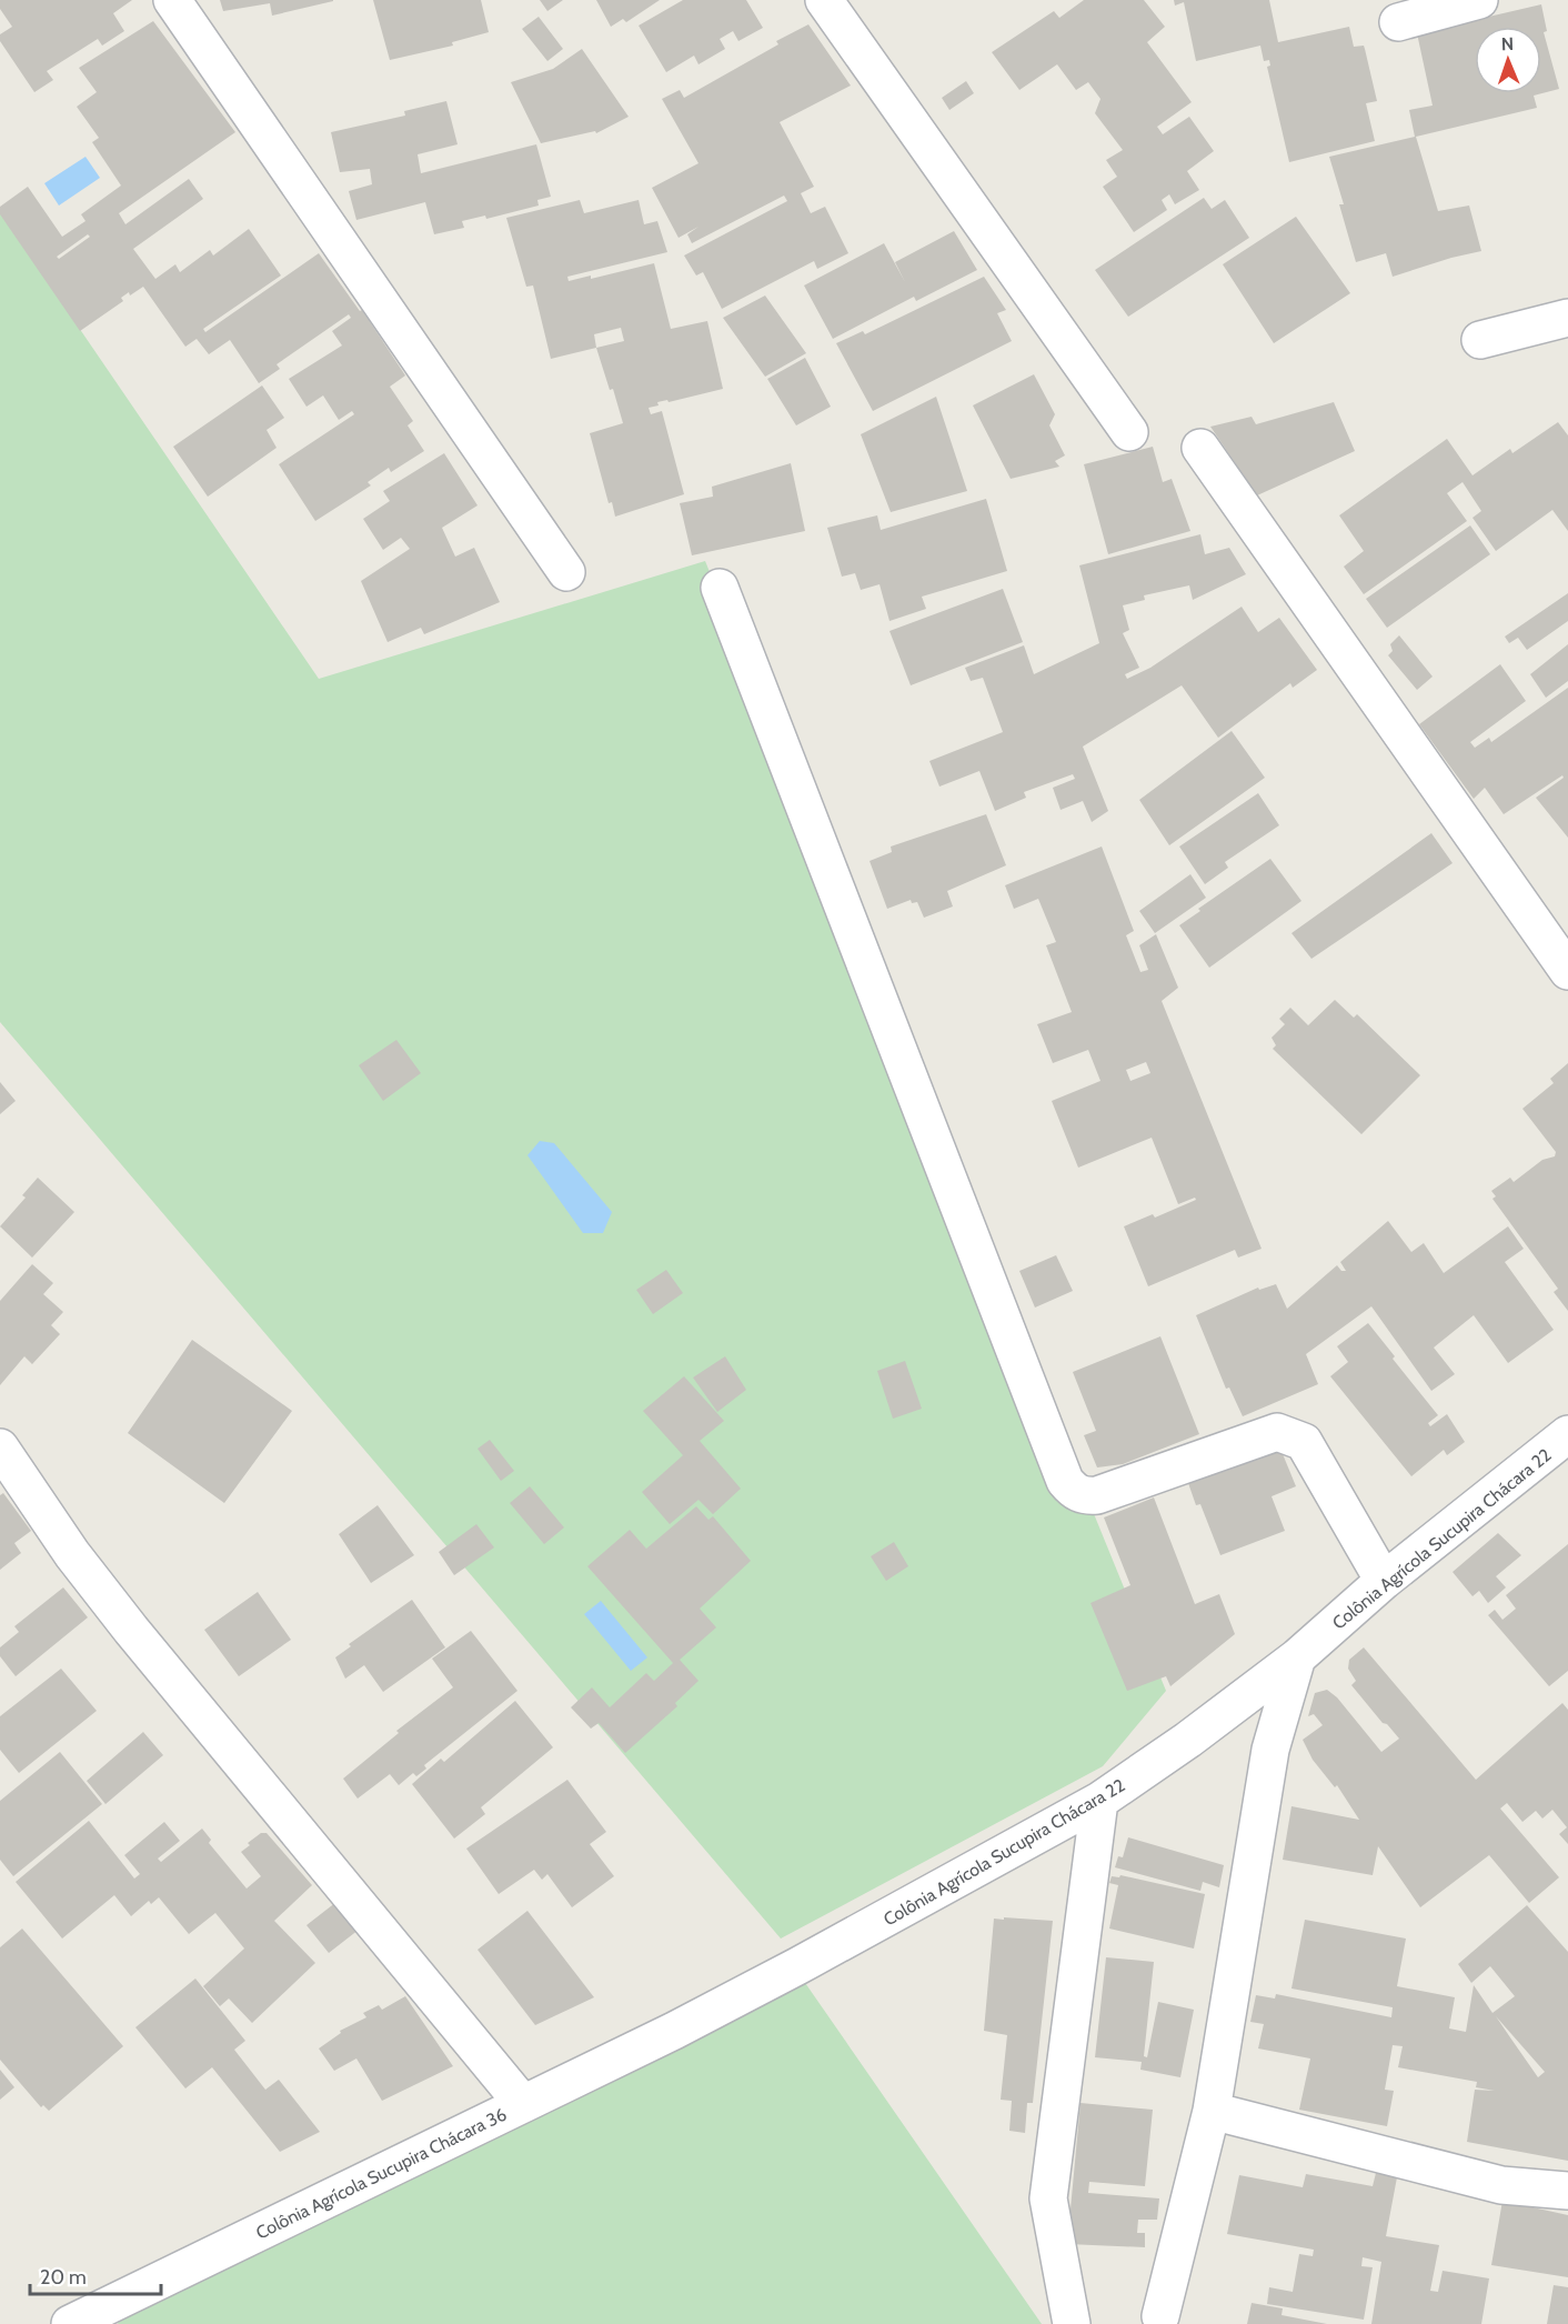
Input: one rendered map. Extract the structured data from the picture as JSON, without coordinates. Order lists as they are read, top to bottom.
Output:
{
  "streets": {
    "street": ["Colônia Agrícola Sucupira Chácara 22", "Colônia Agrícola Sucupira Chácara 36"]
  },
  "crossings": [
    ["Colônia Agrícola Sucupira Chácara 22", "Colônia Agrícola Sucupira Chácara 36"]
  ],
  "scale_bar": "20 m",
  "north": "top"
}
